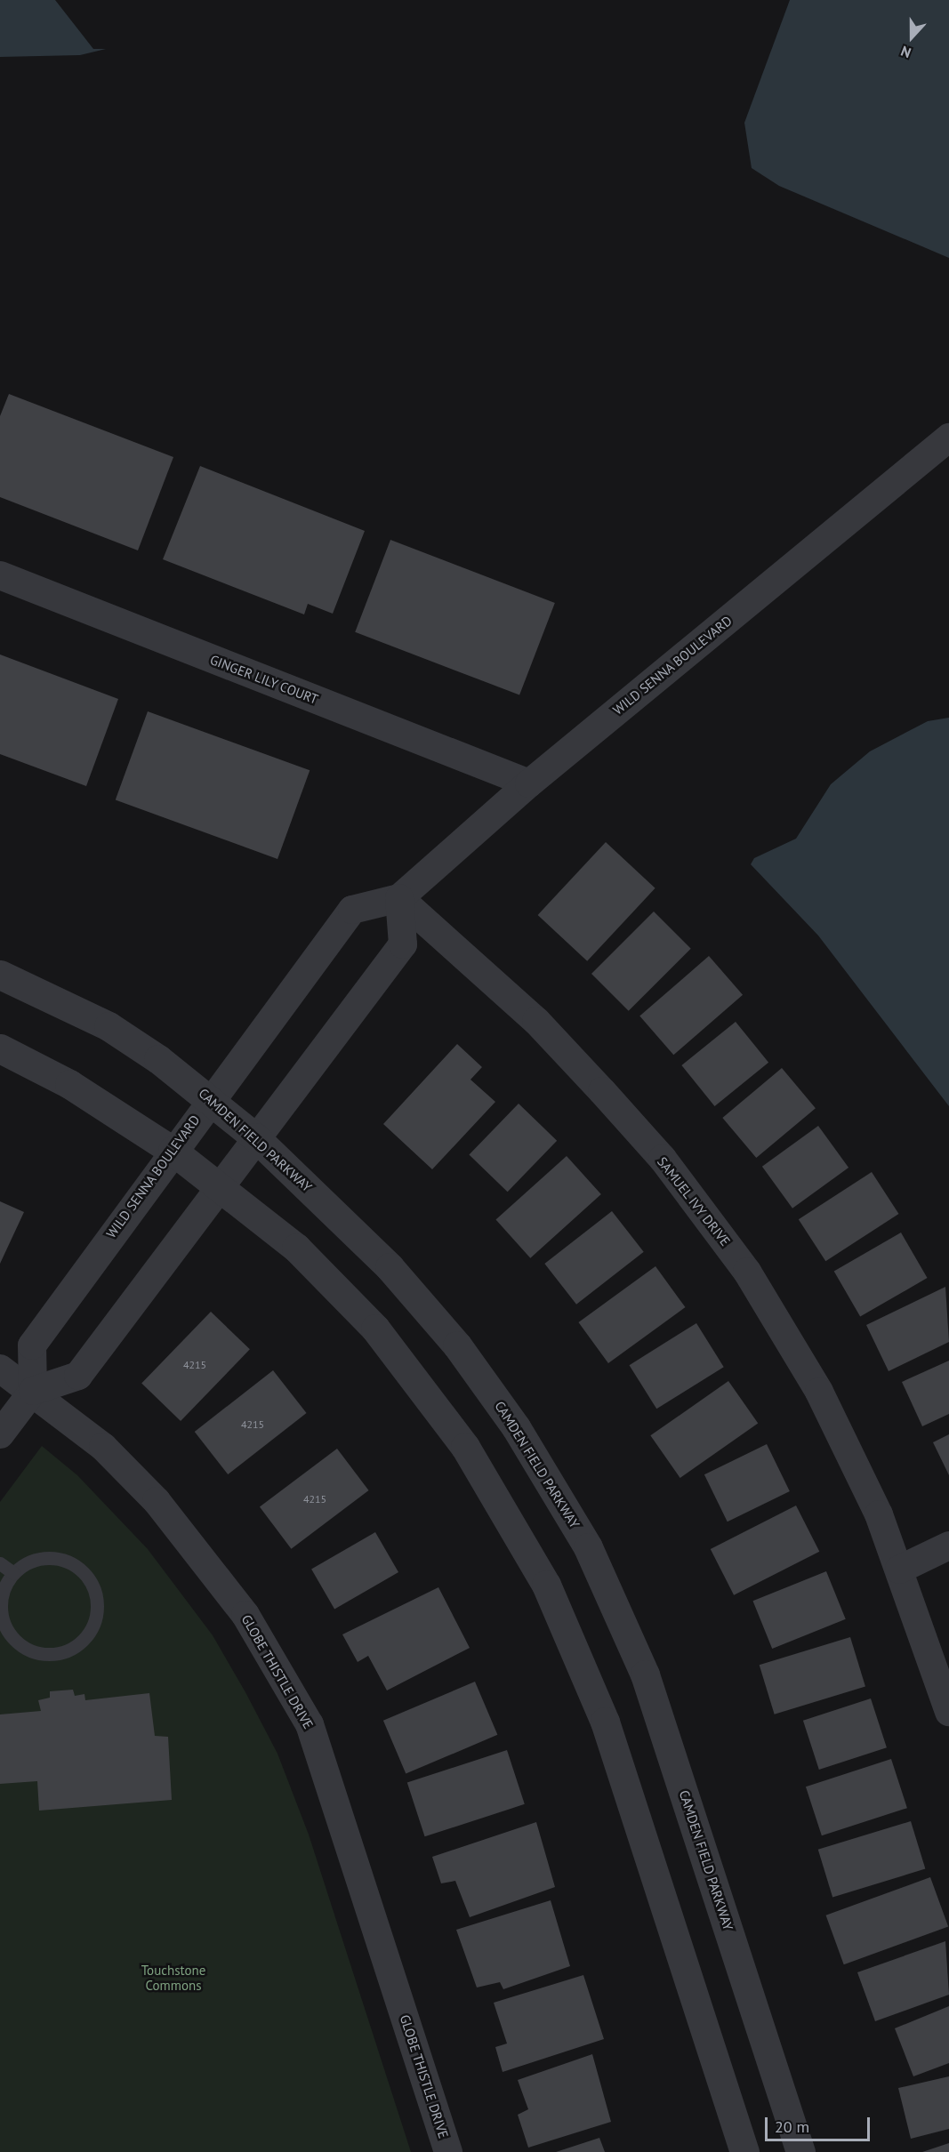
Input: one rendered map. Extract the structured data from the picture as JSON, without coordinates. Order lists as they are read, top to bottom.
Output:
{
  "streets": {
    "street": [
      "WILD SENNA BOULEVARD",
      "GINGER LILY COURT",
      "CAMDEN FIELD PARKWAY",
      "SAMUEL IVY DRIVE",
      "GLOBE THISTLE DRIVE"
    ]
  },
  "crossings": [
    ["WILD SENNA BOULEVARD", "GINGER LILY COURT"],
    ["WILD SENNA BOULEVARD", "CAMDEN FIELD PARKWAY"],
    ["WILD SENNA BOULEVARD", "SAMUEL IVY DRIVE"],
    ["WILD SENNA BOULEVARD", "GLOBE THISTLE DRIVE"]
  ],
  "parks": ["Touchstone Commons"],
  "house_numbers": ["4215", "4215", "4215"],
  "scale_bar": "20 m",
  "north": "bottom"
}
